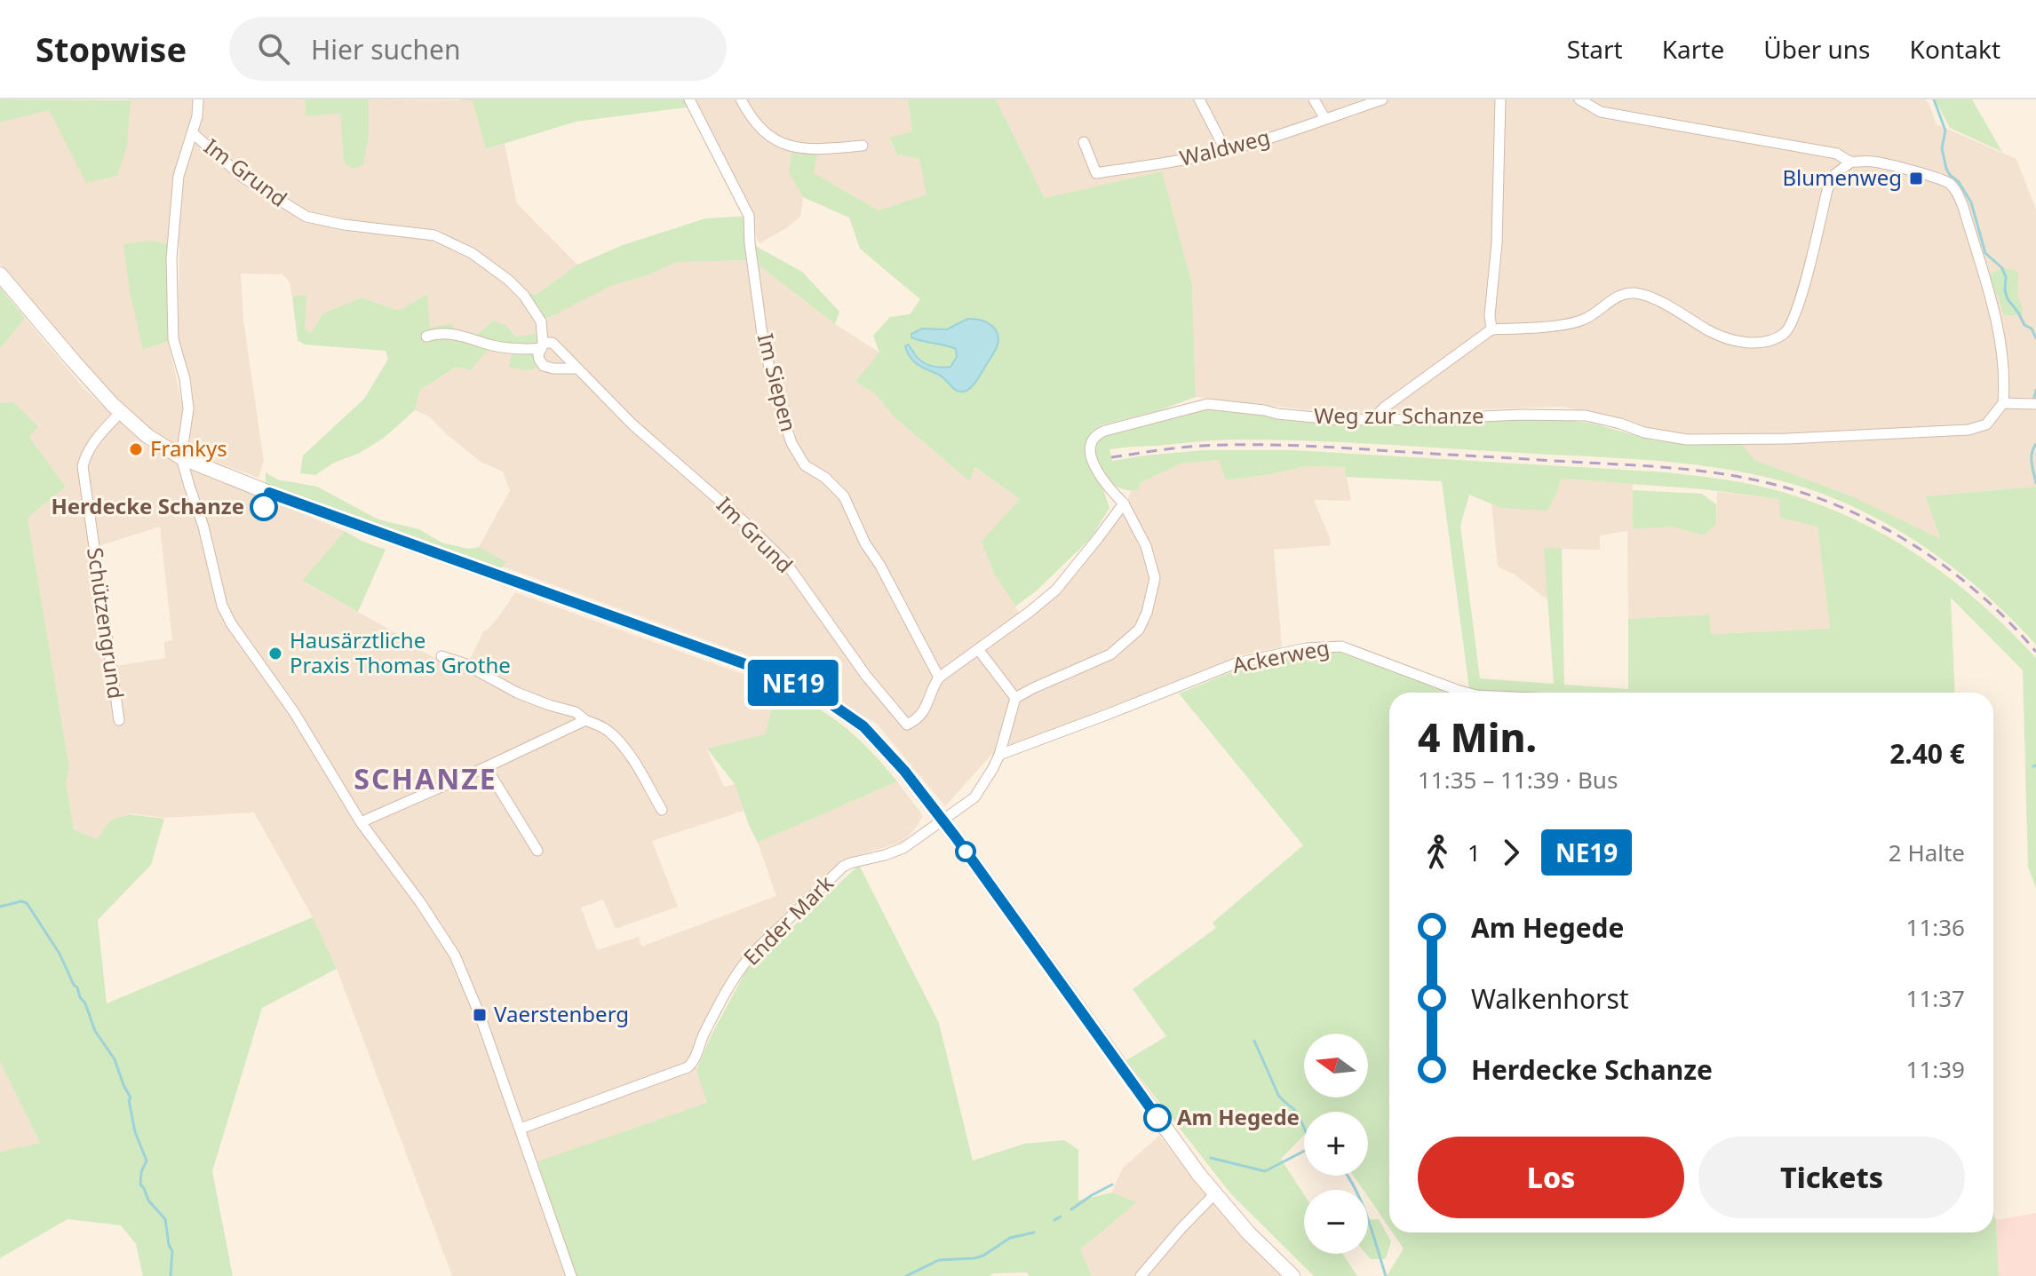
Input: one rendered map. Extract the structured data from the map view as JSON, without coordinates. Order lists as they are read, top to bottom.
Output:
{
  "streets": {
    "street": [
      "Waldweg",
      "Im Grund",
      "Im Siepen",
      "Weg zur Schanze",
      "Schützengrund",
      "Ackerweg",
      "Ender Mark"
    ]
  },
  "crossings": [
    ["Im Grund", "Im Siepen"],
    ["Ackerweg", "Ender Mark"]
  ],
  "districts": ["SCHANZE"],
  "places": {
    "transit": ["Blumenweg", "Vaerstenberg"],
    "other": [
      "Frankys",
      "Herdecke Schanze",
      "Hausärztliche Praxis Thomas Grothe",
      "Am Hegede"
    ]
  },
  "lines": ["bus line NE19"],
  "north": "left",
  "page": {
    "header": "Stopwise",
    "search": "Hier suchen",
    "nav": [
      "Start",
      "Karte",
      "Über uns",
      "Kontakt"
    ],
    "on_map": "NE19",
    "heading": ["4 Min.", "11:35 – 11:39 · Bus", "2.40 €"],
    "legs": ["1", "NE19", "2 Halte"],
    "list": [
      {
        "name": "Am Hegede",
        "value": "11:36"
      },
      {
        "name": "Walkenhorst",
        "value": "11:37"
      },
      {
        "name": "Herdecke Schanze",
        "value": "11:39"
      }
    ],
    "map_buttons": ["+", "−"],
    "buttons": ["Los", "Tickets"]
  }
}
